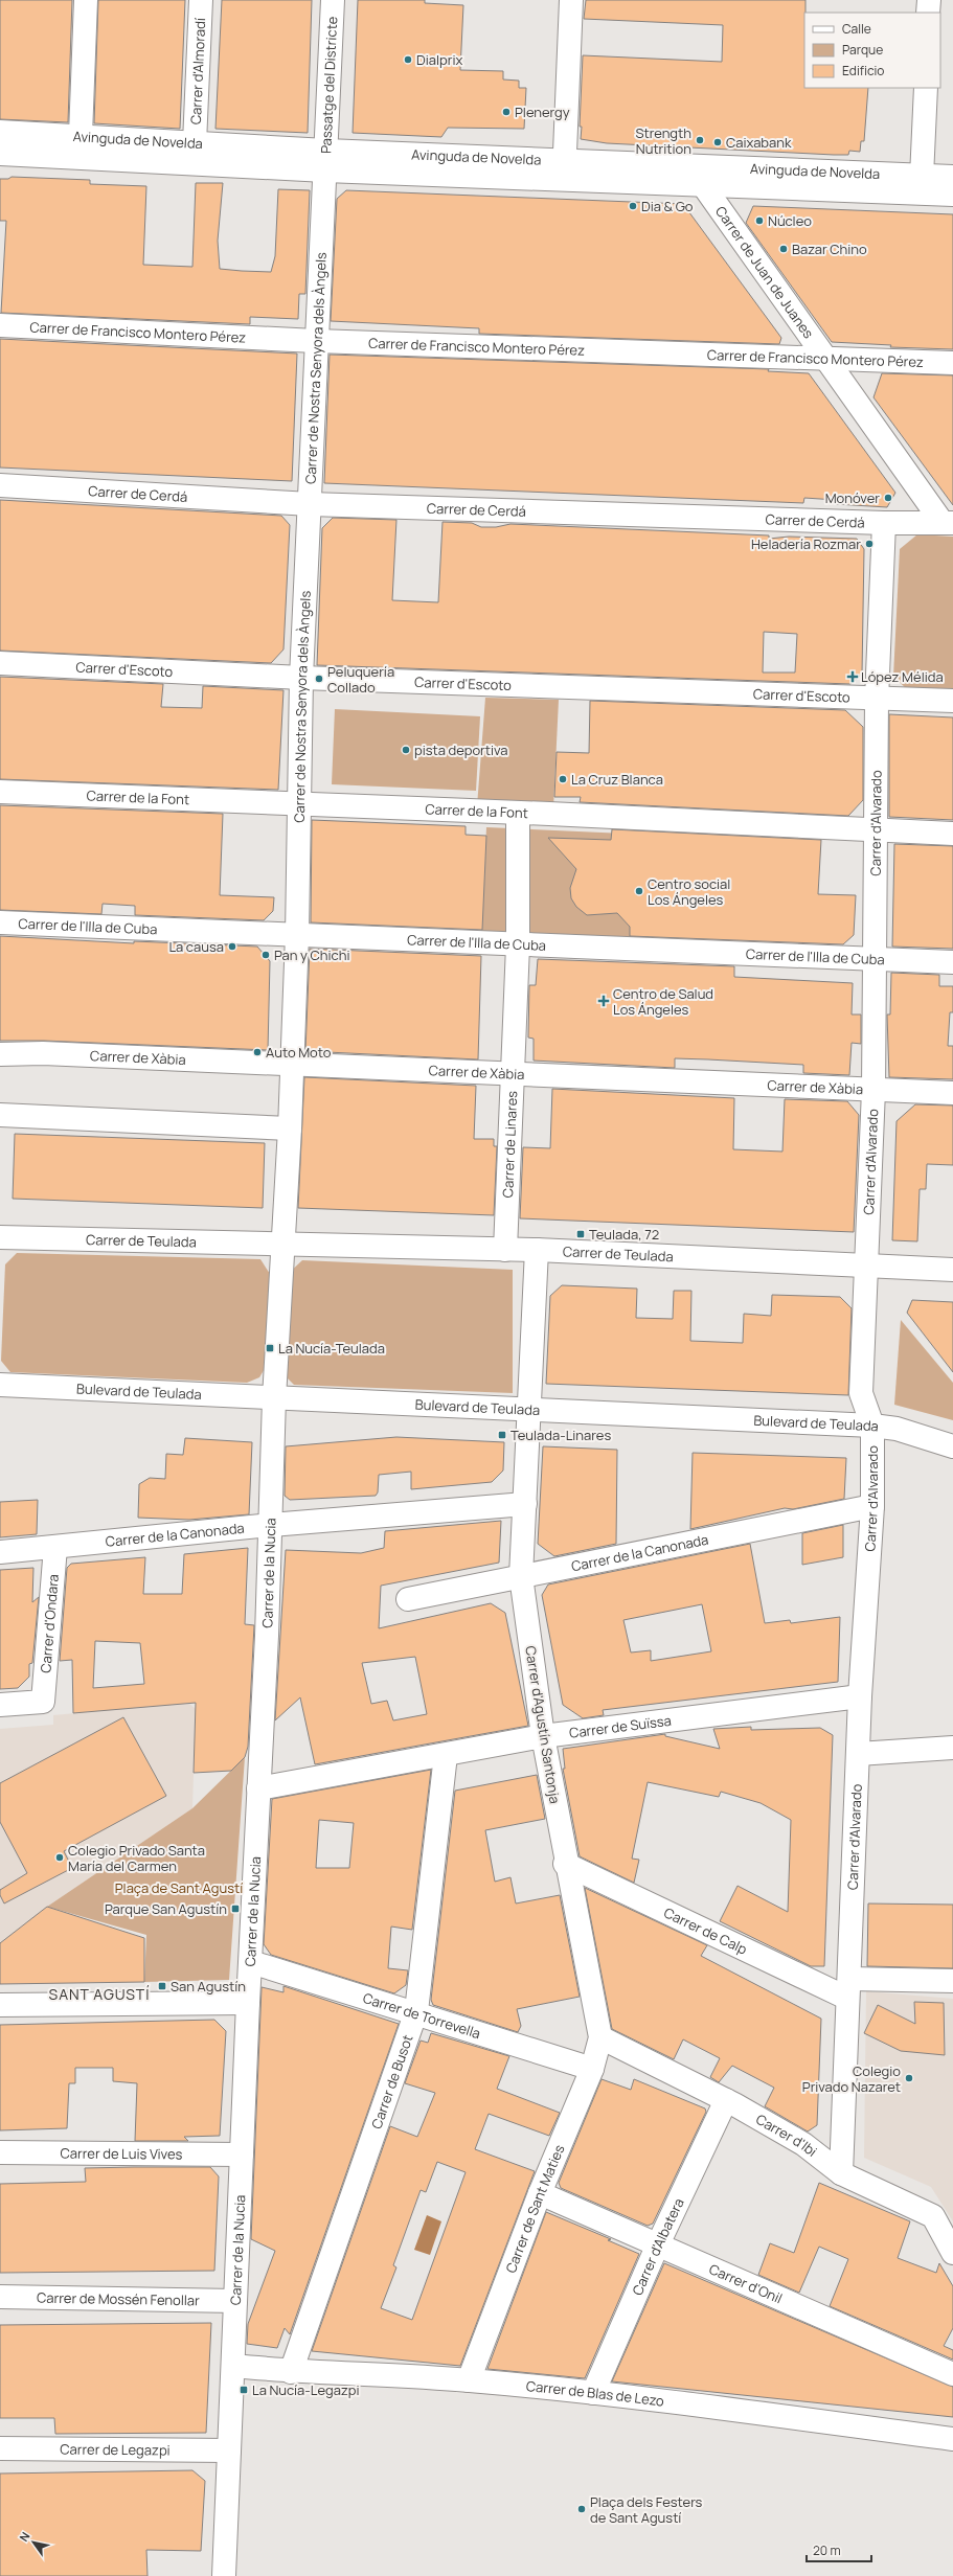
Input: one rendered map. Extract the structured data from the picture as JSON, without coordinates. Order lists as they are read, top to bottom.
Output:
{
  "streets": {
    "street": [
      "Carrer d'Almoradí",
      "Passatge del Districte",
      "Avinguda de Novelda",
      "Carrer de Juan de Juanes",
      "Carrer de Francisco Montero Pérez",
      "Carrer de Nostra Senyora dels Àngels",
      "Carrer de Cerdá",
      "Carrer d'Escoto",
      "Carrer de la Font",
      "Carrer d'Alvarado",
      "Carrer de l'Illa de Cuba",
      "Carrer de Xàbia",
      "Carrer de Linares",
      "Carrer de Teulada",
      "Bulevard de Teulada",
      "Carrer de la Canonada",
      "Carrer de la Nucia",
      "Carrer d'Ondara",
      "Carrer d'Agustín Santonja",
      "Carrer de Suïssa",
      "Carrer de Calp",
      "Carrer de Torrevella",
      "Carrer de Busot",
      "Carrer d'Ibi",
      "Carrer de Luis Vives",
      "Carrer de Sant Maties",
      "Carrer d'Albatera",
      "Carrer d'Onil",
      "Carrer de Mossén Fenollar",
      "Carrer de Blas de Lezo",
      "Carrer de Legazpi"
    ]
  },
  "crossings": [
    ["Carrer d'Almoradí", "Avinguda de Novelda"],
    ["Passatge del Districte", "Avinguda de Novelda"],
    ["Passatge del Districte", "Carrer de Nostra Senyora dels Àngels"],
    ["Avinguda de Novelda", "Carrer de Juan de Juanes"],
    ["Avinguda de Novelda", "Carrer de Nostra Senyora dels Àngels"],
    ["Carrer de Juan de Juanes", "Carrer de Francisco Montero Pérez"],
    ["Carrer de Juan de Juanes", "Carrer de Cerdá"],
    ["Carrer de Francisco Montero Pérez", "Carrer de Nostra Senyora dels Àngels"],
    ["Carrer de Nostra Senyora dels Àngels", "Carrer de Cerdá"],
    ["Carrer de Nostra Senyora dels Àngels", "Carrer d'Escoto"],
    ["Carrer de Nostra Senyora dels Àngels", "Carrer de la Font"],
    ["Carrer de Nostra Senyora dels Àngels", "Carrer de l'Illa de Cuba"],
    ["Carrer de Nostra Senyora dels Àngels", "Carrer de Xàbia"],
    ["Carrer de Nostra Senyora dels Àngels", "Carrer de Teulada"],
    ["Carrer de Cerdá", "Carrer d'Alvarado"],
    ["Carrer d'Escoto", "Carrer d'Alvarado"],
    ["Carrer de la Font", "Carrer d'Alvarado"],
    ["Carrer de la Font", "Carrer de Linares"],
    ["Carrer d'Alvarado", "Carrer de l'Illa de Cuba"],
    ["Carrer d'Alvarado", "Carrer de Xàbia"],
    ["Carrer d'Alvarado", "Carrer de Teulada"],
    ["Carrer d'Alvarado", "Bulevard de Teulada"],
    ["Carrer d'Alvarado", "Carrer de la Canonada"],
    ["Carrer d'Alvarado", "Carrer de Suïssa"],
    ["Carrer d'Alvarado", "Carrer de Calp"],
    ["Carrer d'Alvarado", "Carrer d'Ibi"],
    ["Carrer de l'Illa de Cuba", "Carrer de Linares"],
    ["Carrer de Xàbia", "Carrer de Linares"],
    ["Carrer de Linares", "Carrer de Teulada"],
    ["Carrer de Teulada", "Carrer d'Agustín Santonja"],
    ["Bulevard de Teulada", "Carrer de la Nucia"],
    ["Bulevard de Teulada", "Carrer d'Agustín Santonja"],
    ["Carrer de la Canonada", "Carrer de la Nucia"],
    ["Carrer de la Canonada", "Carrer d'Ondara"],
    ["Carrer de la Canonada", "Carrer d'Agustín Santonja"],
    ["Carrer de la Nucia", "Carrer de Suïssa"],
    ["Carrer de la Nucia", "Carrer de Torrevella"],
    ["Carrer de la Nucia", "Carrer de Luis Vives"],
    ["Carrer de la Nucia", "Carrer de Mossén Fenollar"],
    ["Carrer de la Nucia", "Carrer de Blas de Lezo"],
    ["Carrer de la Nucia", "Carrer de Legazpi"],
    ["Carrer d'Agustín Santonja", "Carrer de Suïssa"],
    ["Carrer d'Agustín Santonja", "Carrer de Calp"],
    ["Carrer d'Agustín Santonja", "Carrer d'Ibi"],
    ["Carrer d'Agustín Santonja", "Carrer de Sant Maties"],
    ["Carrer de Suïssa", "Carrer de Busot"],
    ["Carrer de Torrevella", "Carrer de Busot"],
    ["Carrer de Torrevella", "Carrer de Sant Maties"],
    ["Carrer de Busot", "Carrer de Blas de Lezo"],
    ["Carrer d'Ibi", "Carrer de Sant Maties"],
    ["Carrer d'Ibi", "Carrer d'Albatera"],
    ["Carrer de Sant Maties", "Carrer d'Onil"],
    ["Carrer de Sant Maties", "Carrer de Blas de Lezo"],
    ["Carrer d'Albatera", "Carrer d'Onil"],
    ["Carrer d'Albatera", "Carrer de Blas de Lezo"]
  ],
  "districts": ["SANT AGUSTÍ"],
  "parks": ["Plaça de Sant Agustí"],
  "places": {
    "other": [
      "Dialprix",
      "Plenergy",
      "Strength Nutrition",
      "Caixabank",
      "Dia & Go",
      "Núcleo",
      "Bazar Chino",
      "Monóver",
      "Heladería Rozmar",
      "Peluquería Collado",
      "pista deportiva",
      "La Cruz Blanca",
      "Centro social Los Ángeles",
      "La causa",
      "Pan y Chichi",
      "Auto Moto",
      "Colegio Privado Santa María del Carmen",
      "Colegio Privado Nazaret",
      "Plaça dels Festers de Sant Agustí"
    ],
    "health": ["López Mélida", "Centro de Salud Los Ángeles"],
    "transit": [
      "Teulada, 72",
      "La Nucía-Teulada",
      "Teulada-Linares",
      "Parque San Agustín",
      "San Agustín",
      "La Nucía-Legazpi"
    ]
  },
  "legend": ["Calle", "Parque", "Edificio"],
  "scale_bar": "20 m",
  "north": "top left"
}
